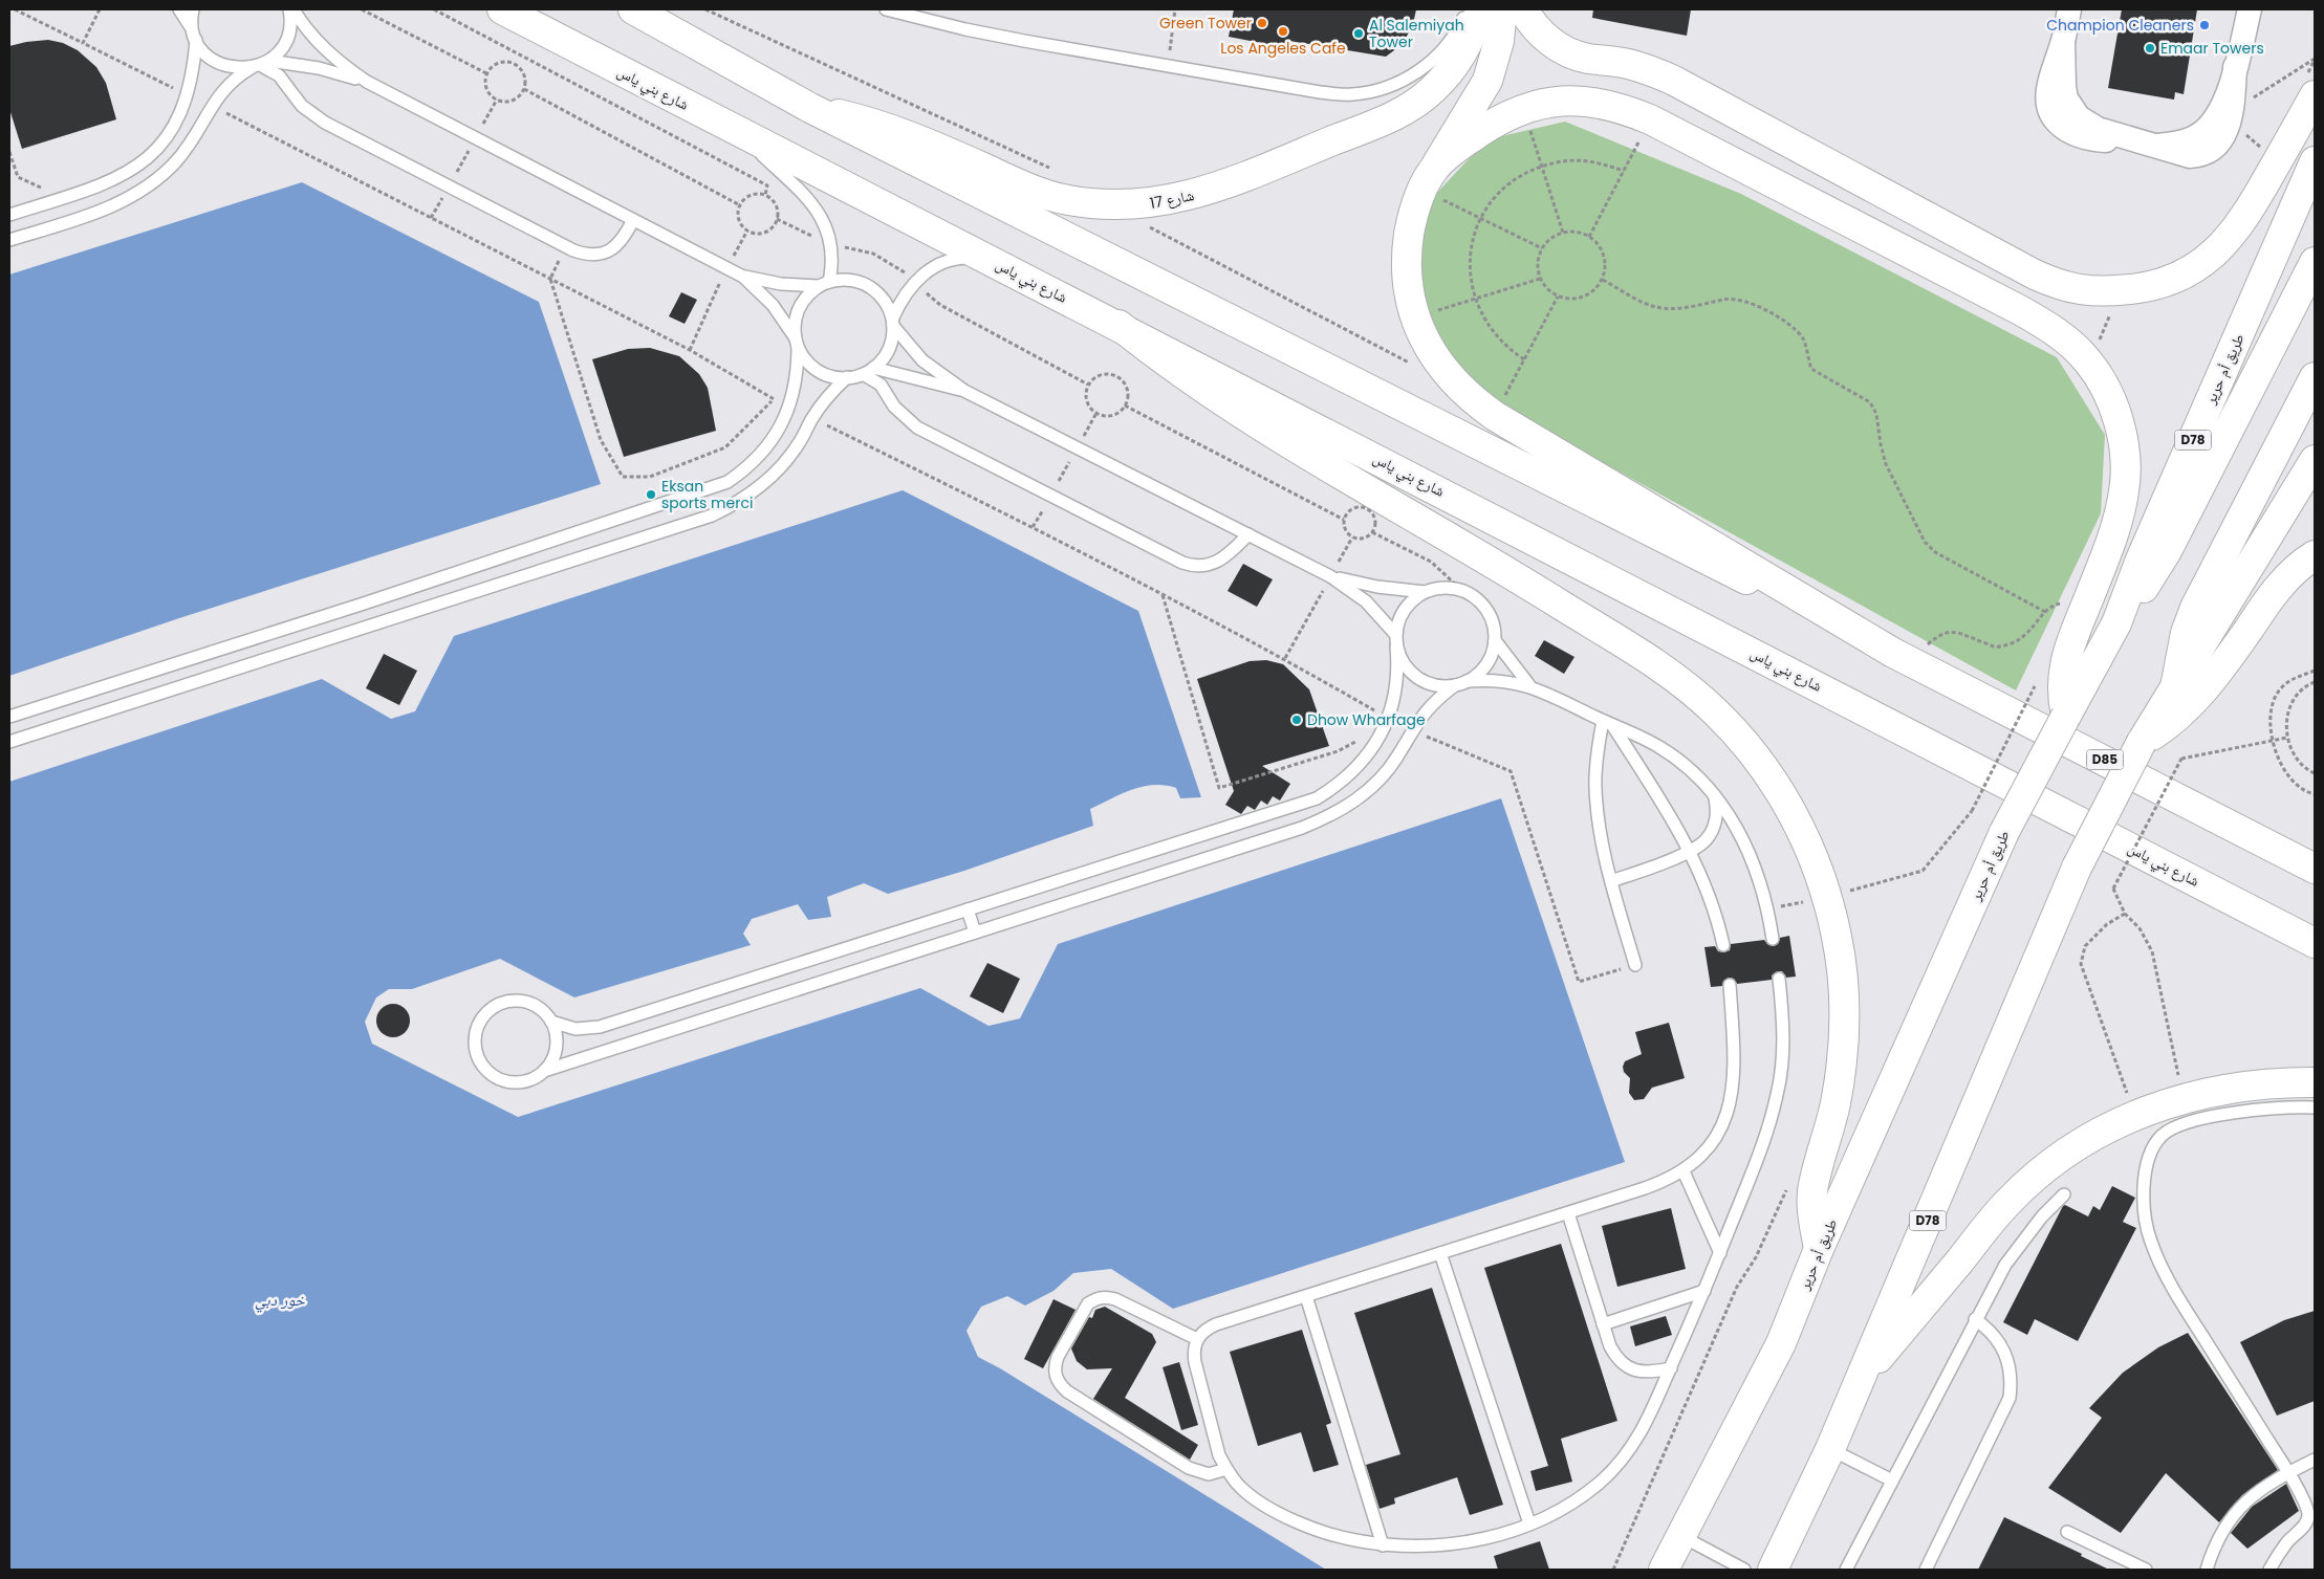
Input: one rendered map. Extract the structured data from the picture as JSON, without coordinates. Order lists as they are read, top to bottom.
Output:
{
  "streets": {
    "main road": [
      "شارع بني ياس",
      "شارع 17",
      "طريق أم حرير",
      "D78",
      "D85"
    ]
  },
  "crossings": [
    ["شارع 17", "D85"]
  ],
  "water": ["خور دبي"],
  "places": [
    "Green Tower",
    "Champion Cleaners",
    "Los Angeles Cafe",
    "Al Salemiyah Tower",
    "Emaar Towers",
    "Eksan sports merci",
    "Dhow Wharfage"
  ]
}
